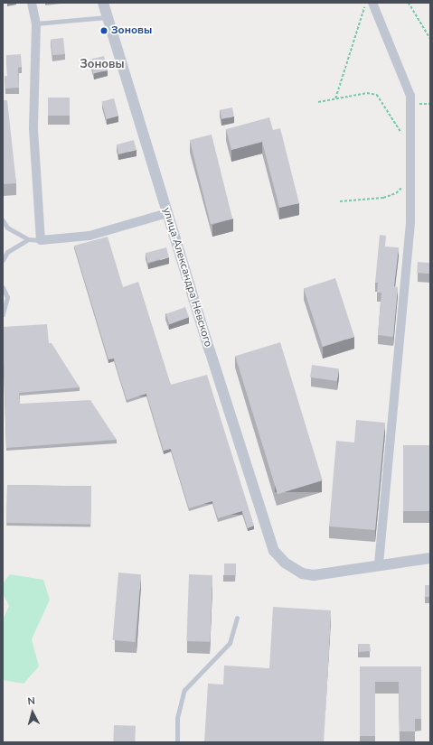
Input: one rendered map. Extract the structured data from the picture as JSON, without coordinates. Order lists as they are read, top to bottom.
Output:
{
  "streets": {
    "street": ["улица Александра Невского"]
  },
  "districts": ["Зоновы"],
  "places": ["Зоновы"],
  "north": "top"
}
